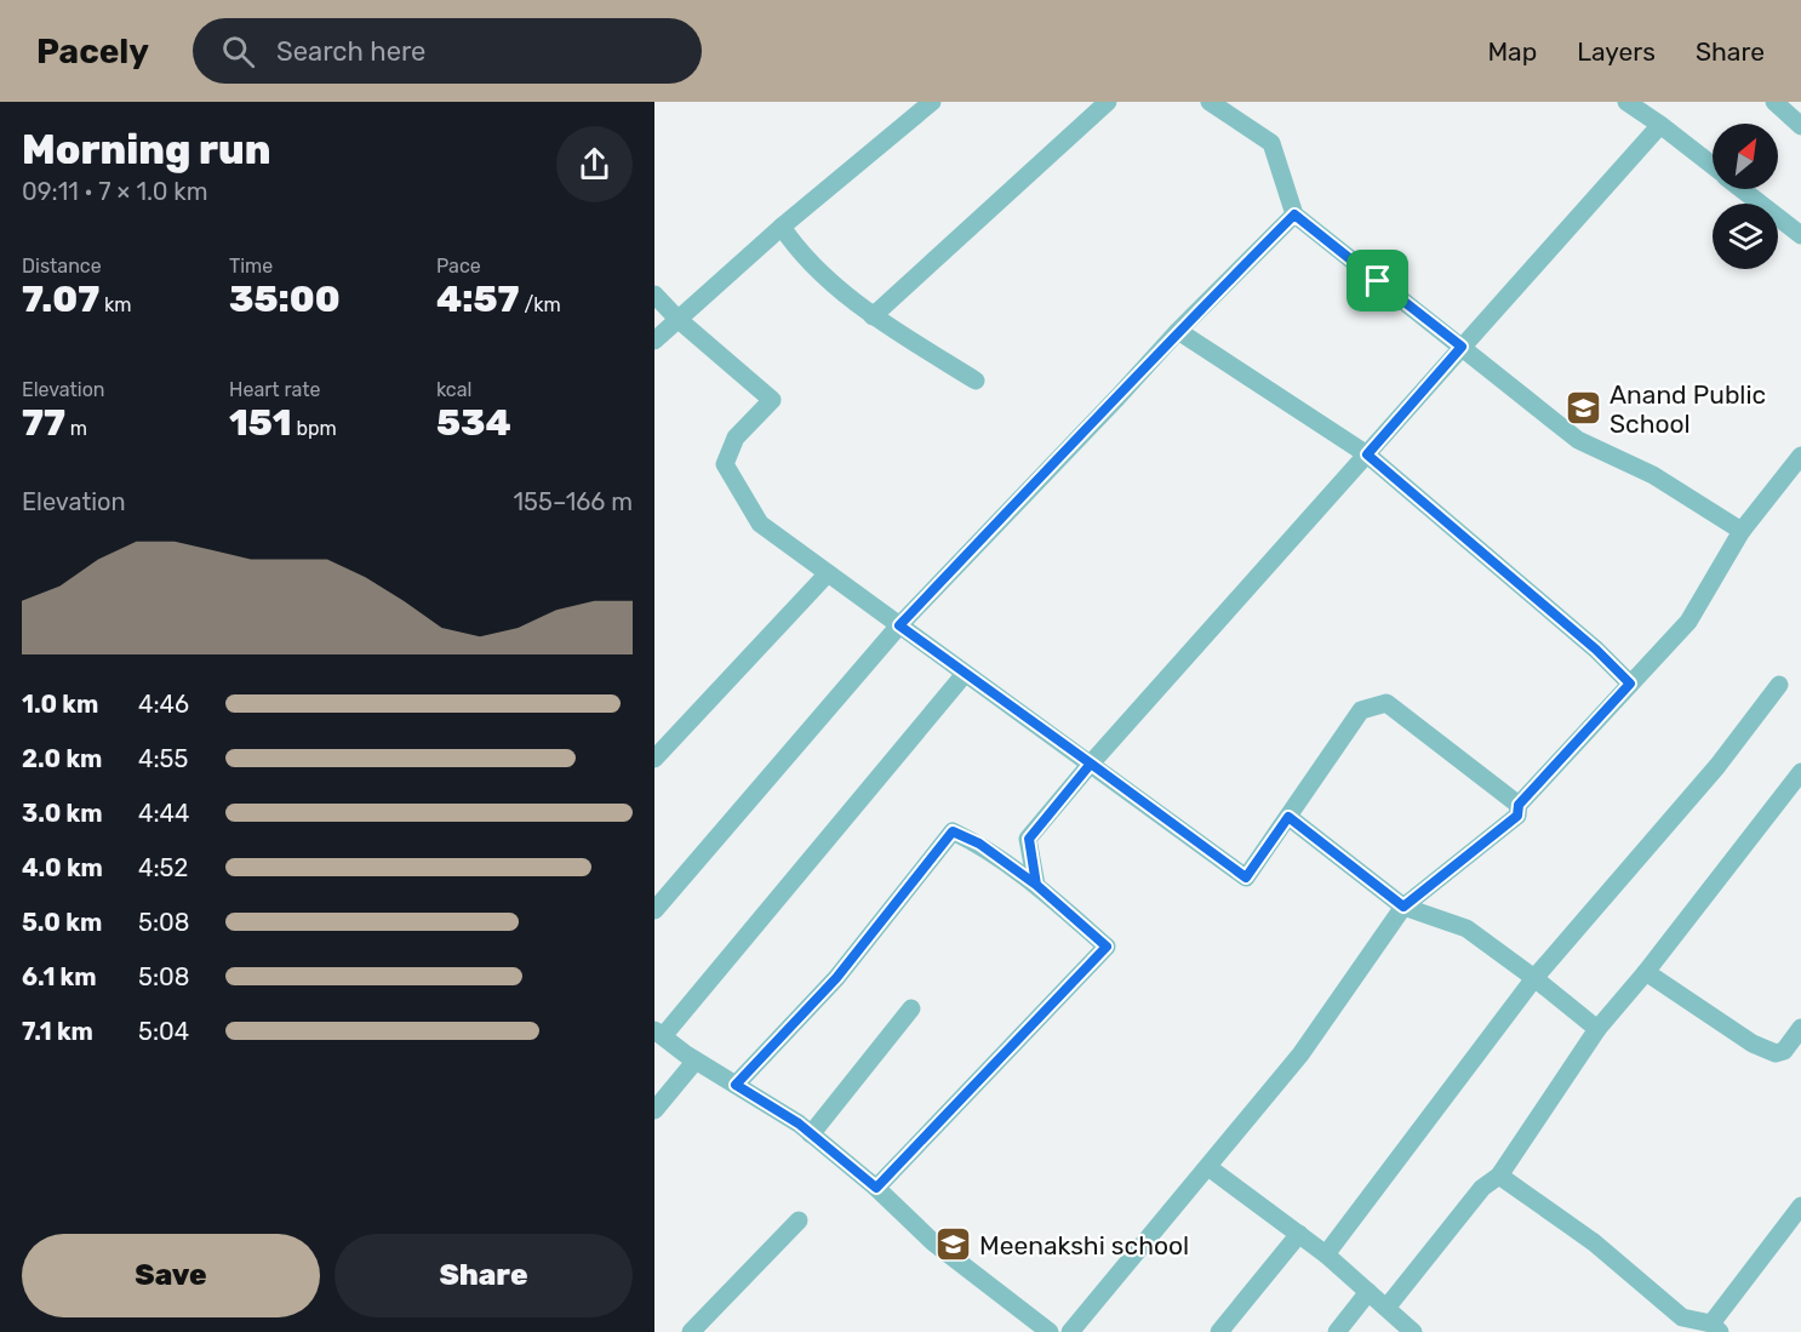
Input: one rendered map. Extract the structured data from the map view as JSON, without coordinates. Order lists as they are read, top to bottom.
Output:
{
  "places": {
    "school or university": ["Anand Public School", "Meenakshi school"]
  },
  "north": "top right",
  "page": {
    "header": "Pacely",
    "search": "Search here",
    "nav": ["Map", "Layers", "Share"],
    "heading": ["Morning run", "09:11 · 7 × 1.0 km"],
    "stats": [
      ["Distance", "7.07 km"],
      ["Time", "35:00"],
      ["Pace", "4:57 /km"],
      ["Elevation", "77 m"],
      ["Heart rate", "151 bpm"],
      ["kcal", "534"]
    ],
    "chart": ["Elevation", "155–166 m"],
    "list": [
      {
        "name": "1.0 km",
        "note": "4:46"
      },
      {
        "name": "2.0 km",
        "note": "4:55"
      },
      {
        "name": "3.0 km",
        "note": "4:44"
      },
      {
        "name": "4.0 km",
        "note": "4:52"
      },
      {
        "name": "5.0 km",
        "note": "5:08"
      },
      {
        "name": "6.1 km",
        "note": "5:08"
      },
      {
        "name": "7.1 km",
        "note": "5:04"
      }
    ],
    "buttons": ["Save", "Share"]
  }
}
